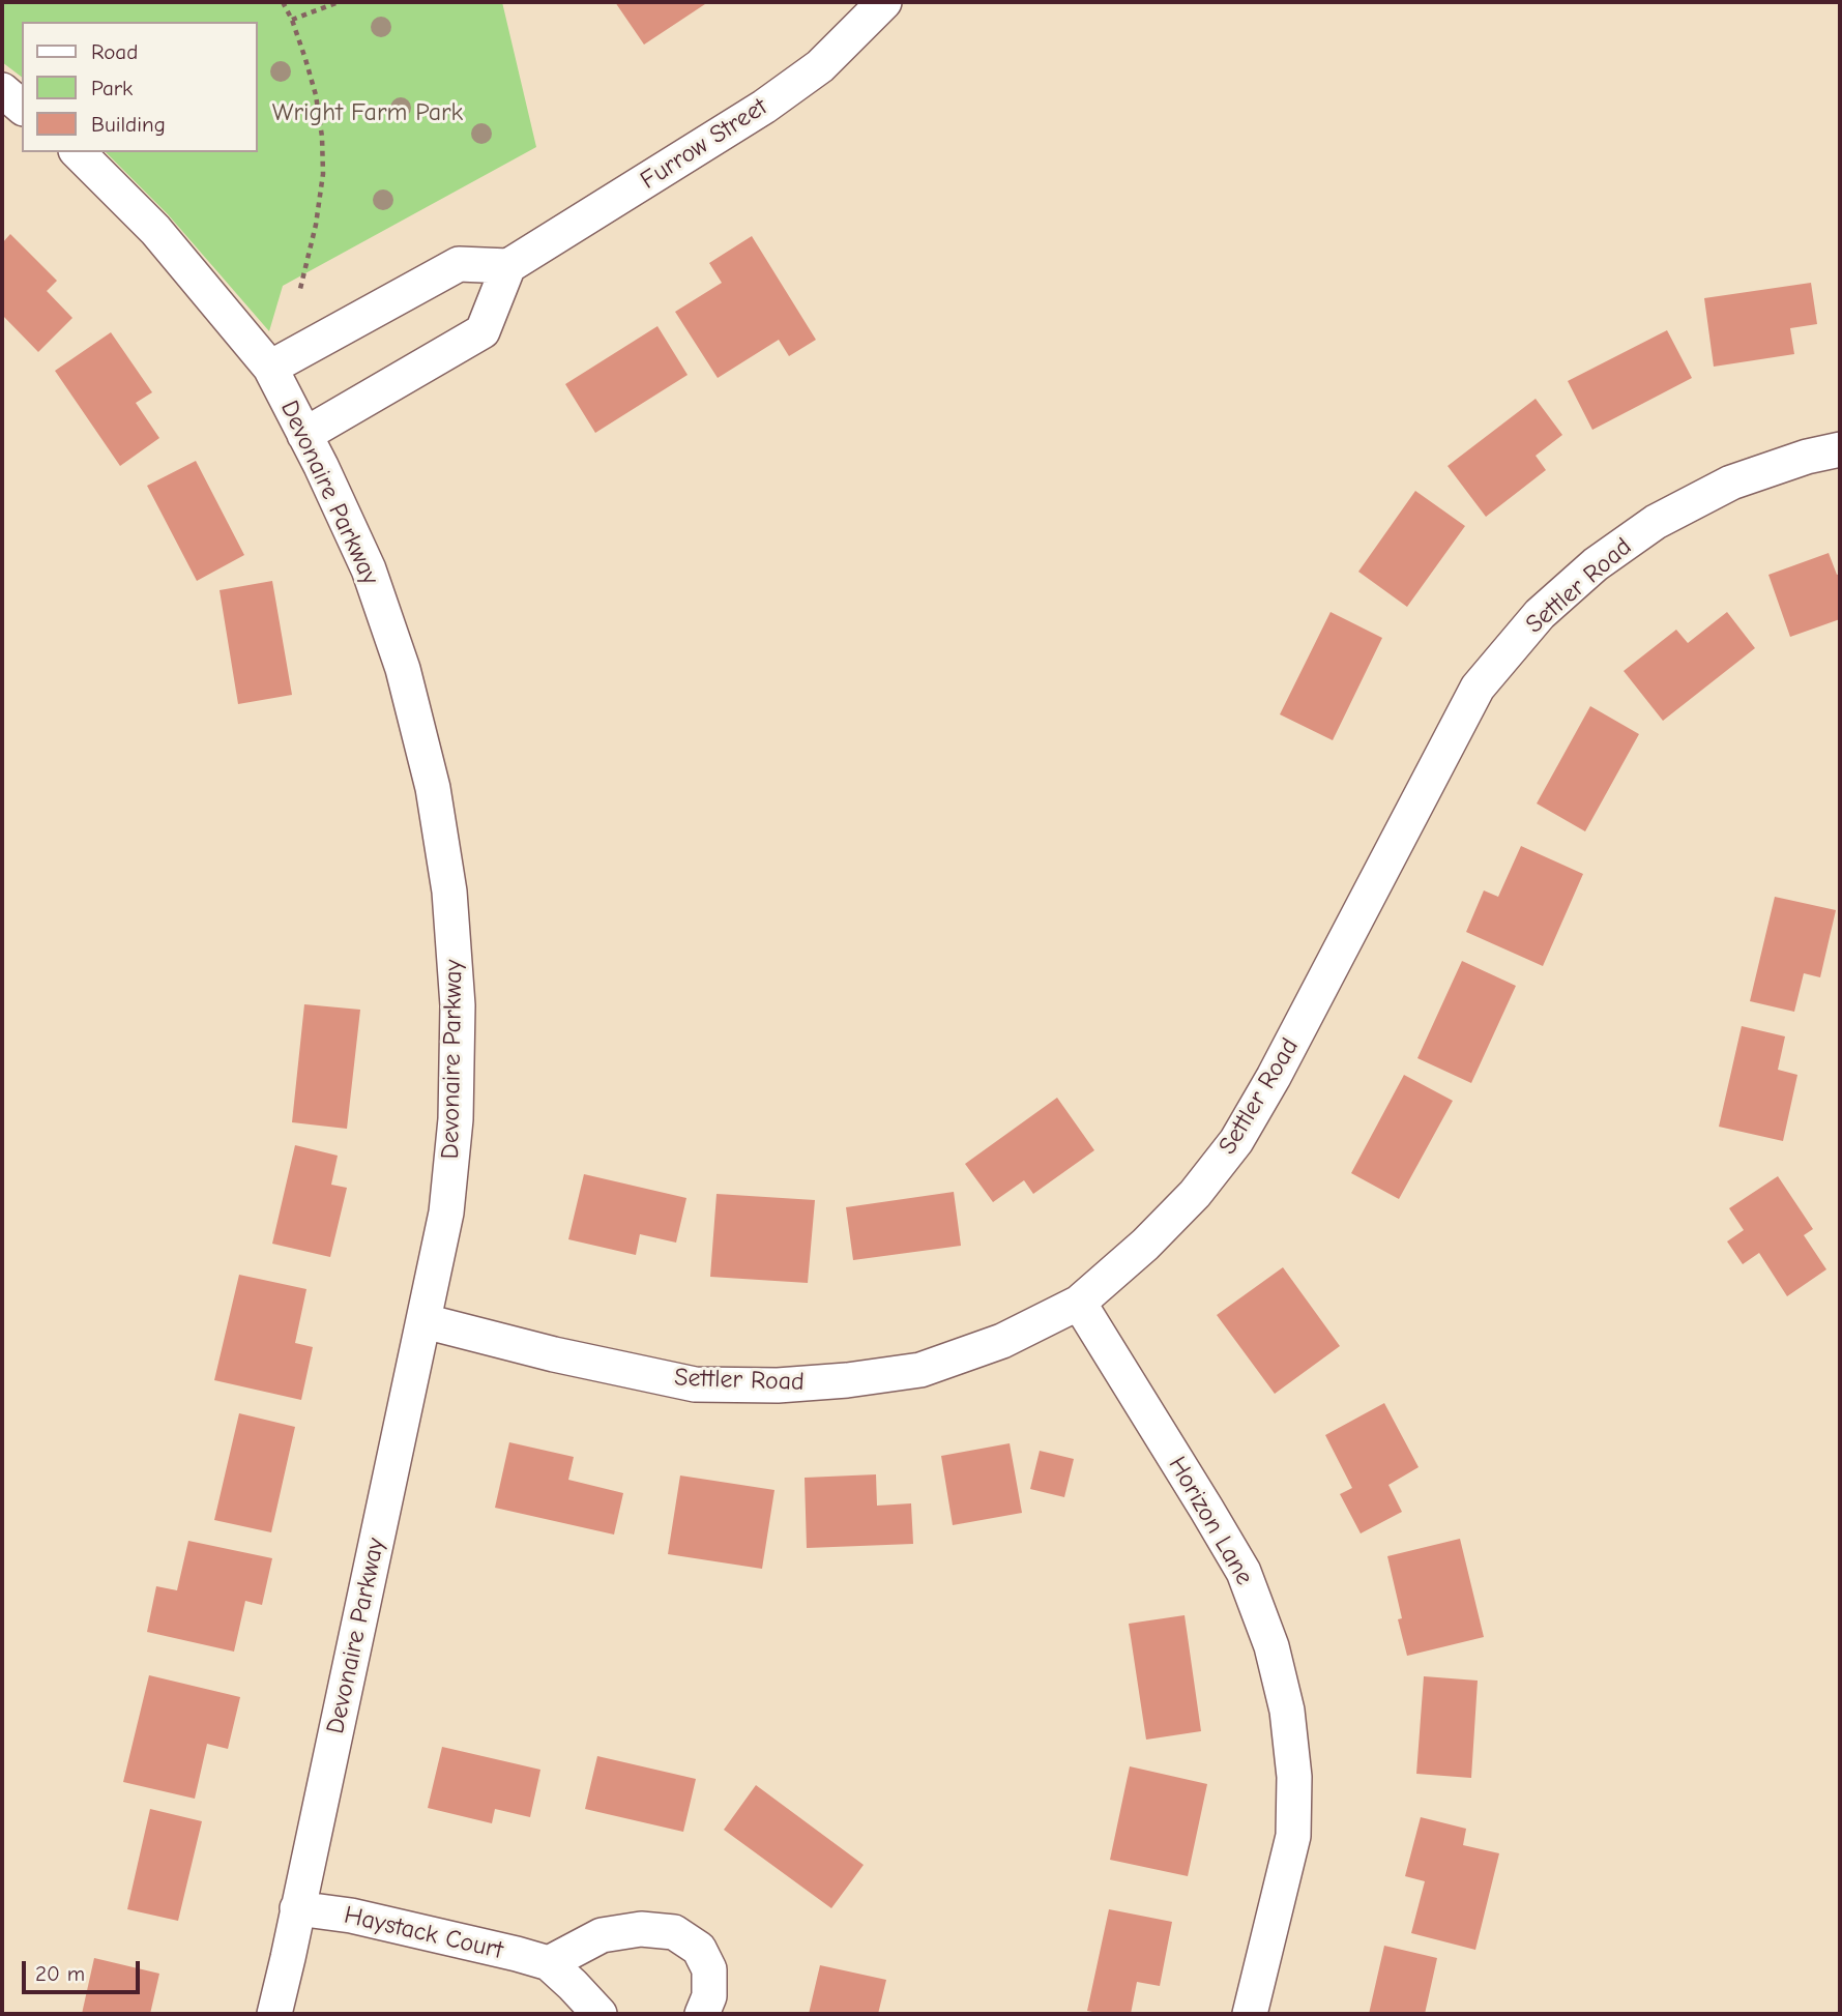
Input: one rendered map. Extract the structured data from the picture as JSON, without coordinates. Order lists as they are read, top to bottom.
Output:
{
  "streets": {
    "street": [
      "Furrow Street",
      "Devonaire Parkway",
      "Settler Road",
      "Horizon Lane",
      "Haystack Court"
    ]
  },
  "crossings": [
    ["Devonaire Parkway", "Settler Road"],
    ["Devonaire Parkway", "Haystack Court"],
    ["Settler Road", "Horizon Lane"]
  ],
  "parks": ["Wright Farm Park"],
  "legend": ["Road", "Park", "Building"],
  "scale_bar": "20 m"
}
